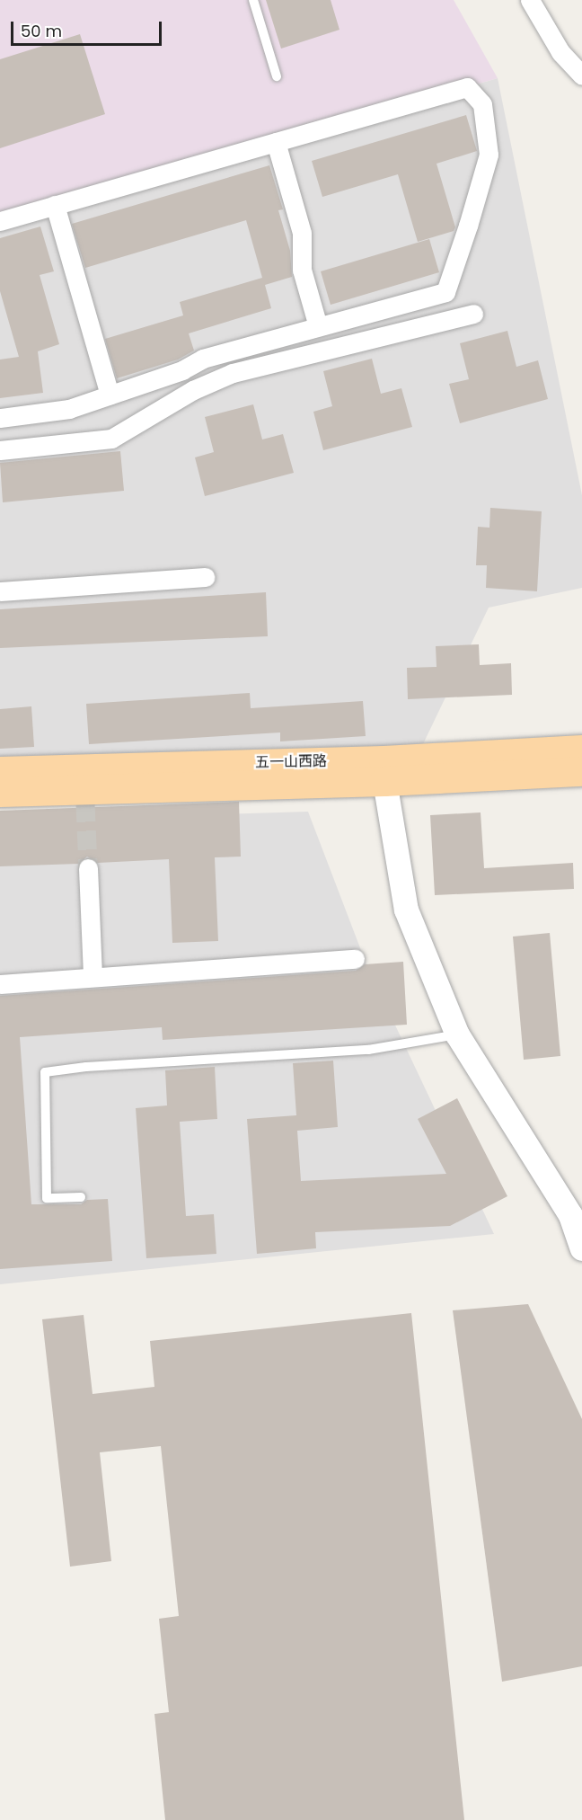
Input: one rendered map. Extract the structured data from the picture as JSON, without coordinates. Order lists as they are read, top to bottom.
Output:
{
  "streets": {
    "main road": ["五一山西路"]
  },
  "scale_bar": "50 m"
}
